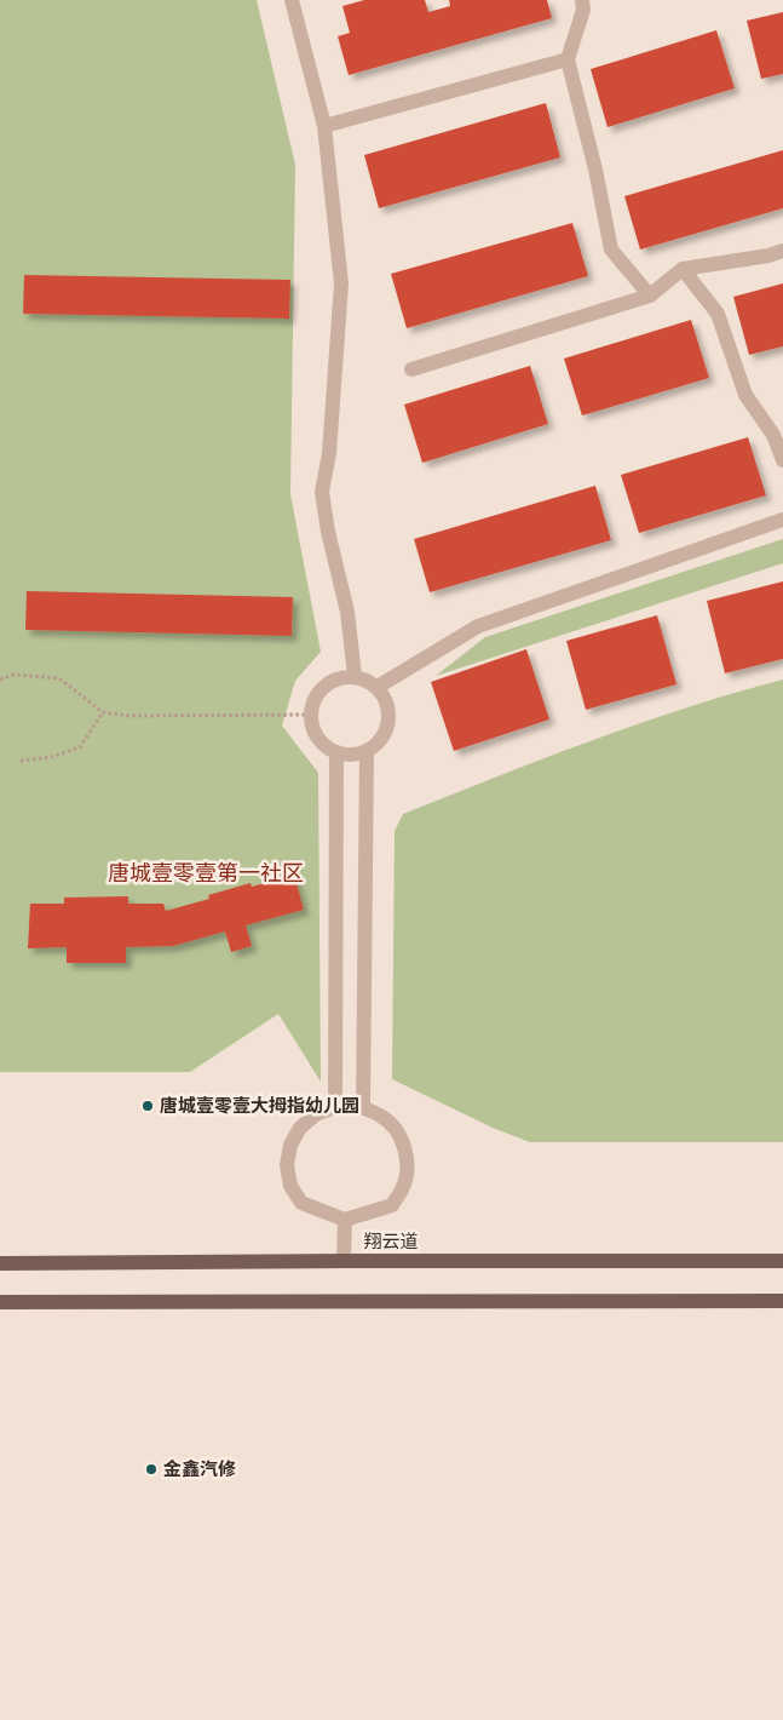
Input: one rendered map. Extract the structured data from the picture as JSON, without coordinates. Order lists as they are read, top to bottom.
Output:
{
  "streets": {
    "main road": ["翔云道"]
  },
  "districts": ["唐城壹零壹第一社区"],
  "places": ["唐城壹零壹大拇指幼儿园", "金鑫汽修"]
}
